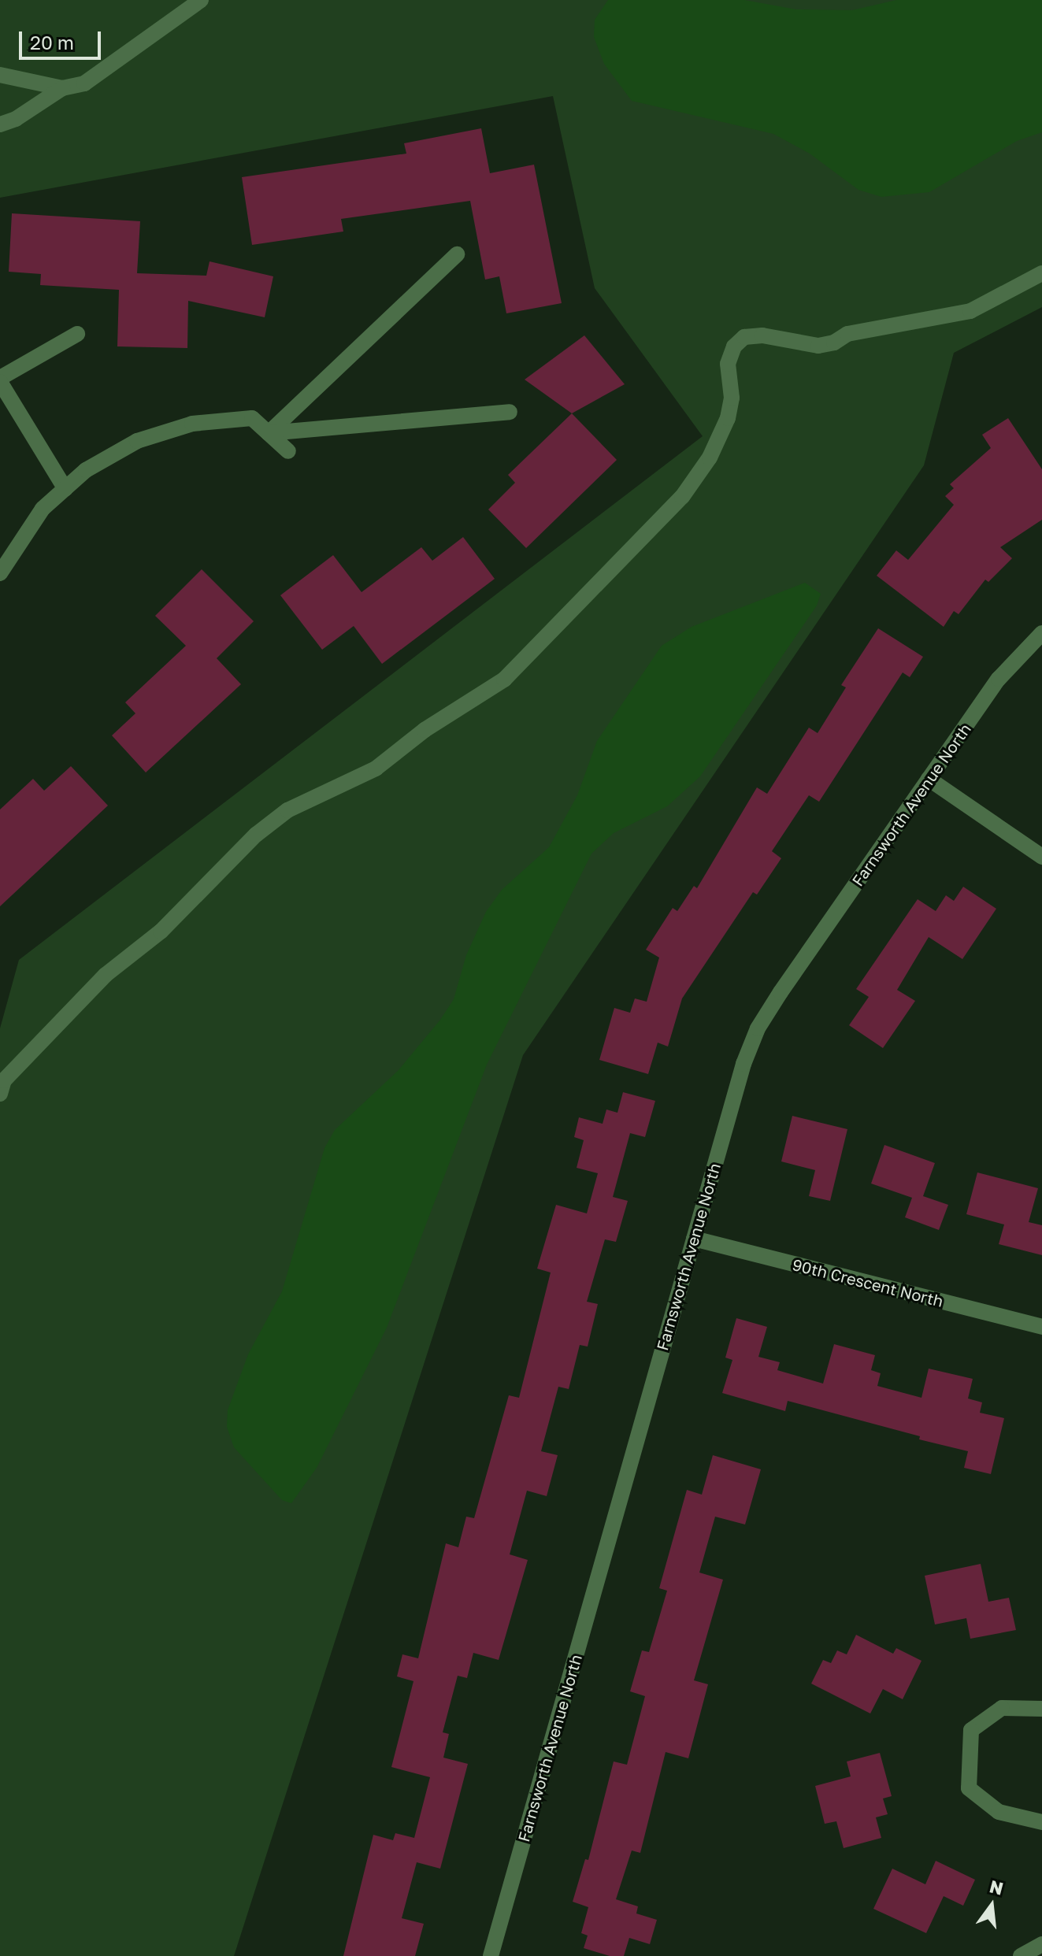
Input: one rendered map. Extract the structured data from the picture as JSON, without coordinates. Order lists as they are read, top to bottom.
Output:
{
  "streets": {
    "street": ["Farnsworth Avenue North", "90th Crescent North"]
  },
  "crossings": [
    ["Farnsworth Avenue North", "90th Crescent North"]
  ],
  "scale_bar": "20 m",
  "north": "top"
}
